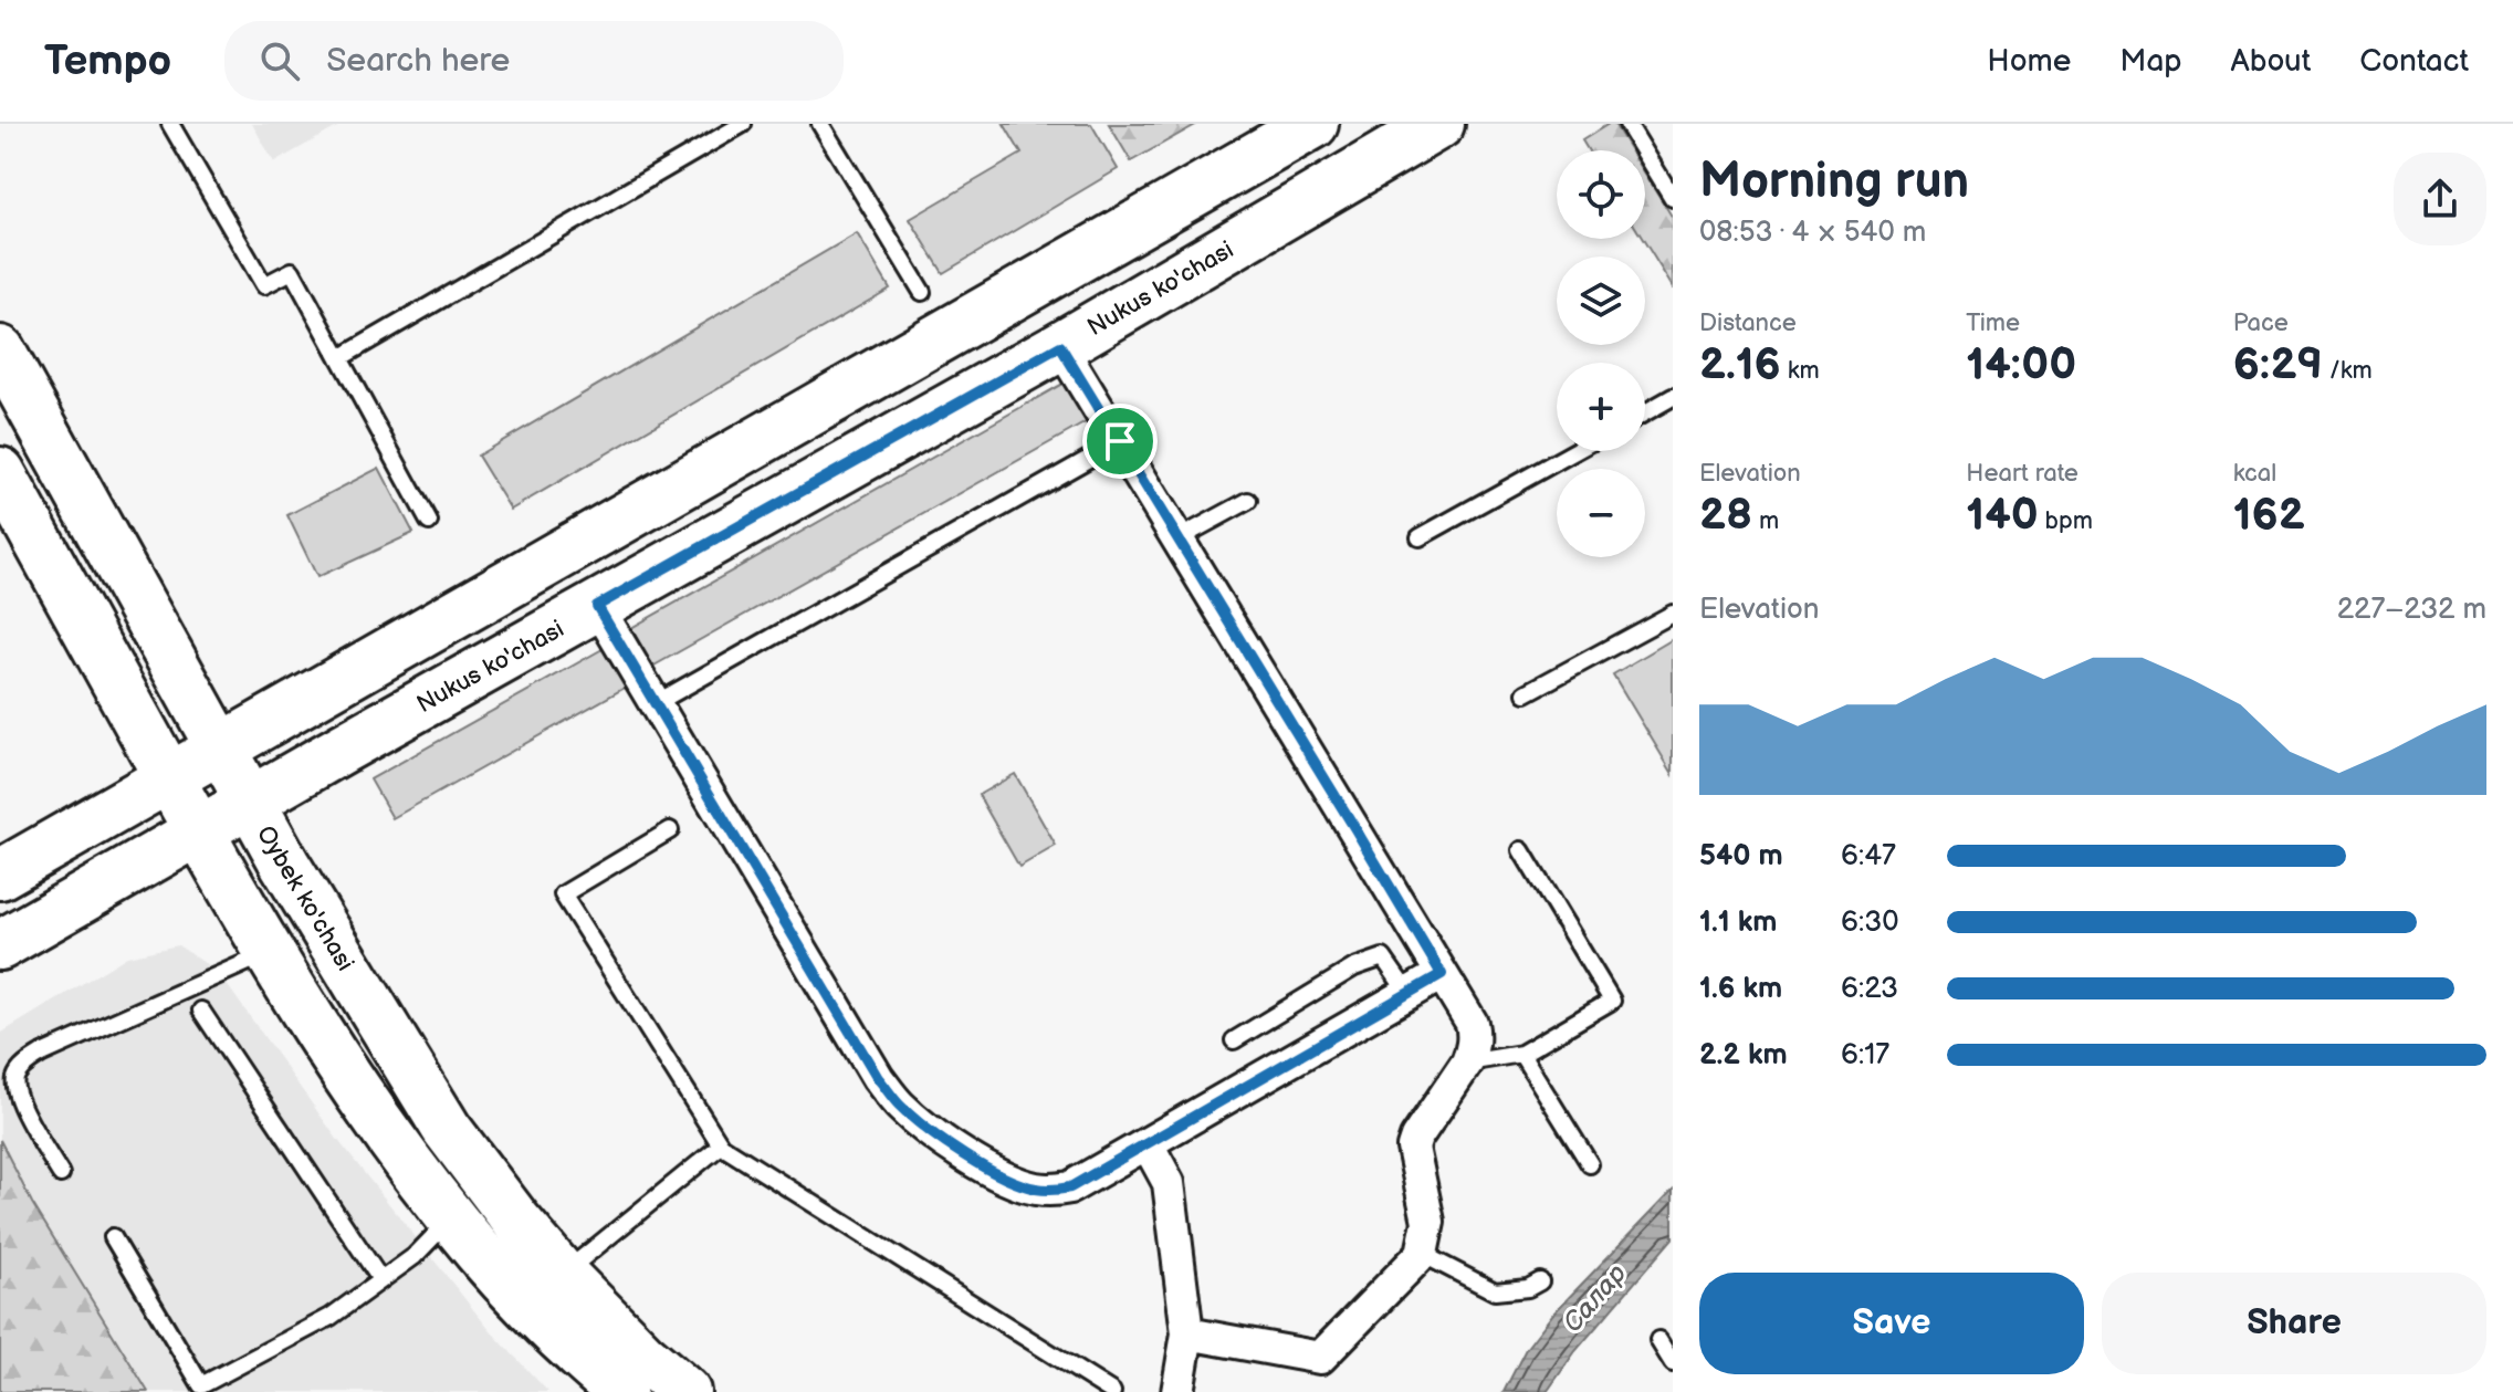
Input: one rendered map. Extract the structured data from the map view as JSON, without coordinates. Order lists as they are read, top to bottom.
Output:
{
  "streets": {
    "main road": ["Nukus ko'chasi", "Oybek ko'chasi"]
  },
  "crossings": [
    ["Nukus ko'chasi", "Oybek ko'chasi"]
  ],
  "water": ["Салар"],
  "page": {
    "header": "Tempo",
    "search": "Search here",
    "nav": [
      "Home",
      "Map",
      "About",
      "Contact"
    ],
    "heading": ["Morning run", "08:53 · 4 × 540 m"],
    "map_buttons": ["+", "−"],
    "stats": [
      ["Distance", "2.16 km"],
      ["Time", "14:00"],
      ["Pace", "6:29 /km"],
      ["Elevation", "28 m"],
      ["Heart rate", "140 bpm"],
      ["kcal", "162"]
    ],
    "chart": ["Elevation", "227–232 m"],
    "list": [
      {
        "name": "540 m",
        "note": "6:47"
      },
      {
        "name": "1.1 km",
        "note": "6:30"
      },
      {
        "name": "1.6 km",
        "note": "6:23"
      },
      {
        "name": "2.2 km",
        "note": "6:17"
      }
    ],
    "buttons": ["Save", "Share"]
  }
}
